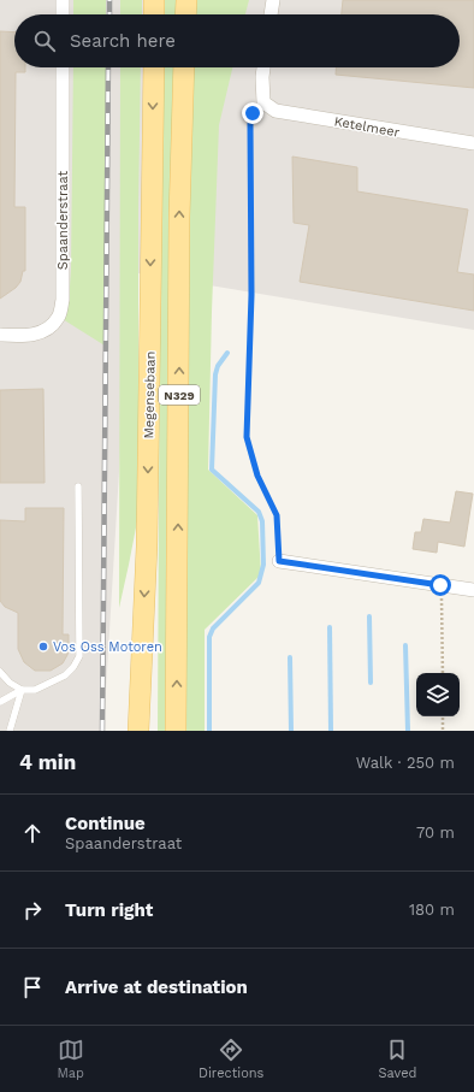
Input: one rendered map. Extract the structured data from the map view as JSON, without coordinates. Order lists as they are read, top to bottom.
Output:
{
  "streets": {
    "main road": ["Megensebaan", "N329"],
    "street": ["Ketelmeer", "Spaanderstraat"]
  },
  "places": ["Vos Oss Motoren"],
  "page": {
    "search": "Search here",
    "heading": ["4 min", "Walk · 250 m"],
    "list": [
      ["Continue", "Spaanderstraat", "70 m"],
      ["Turn right", "180 m"],
      "Arrive at destination"
    ],
    "nav": ["Map", "Directions", "Saved"]
  }
}
